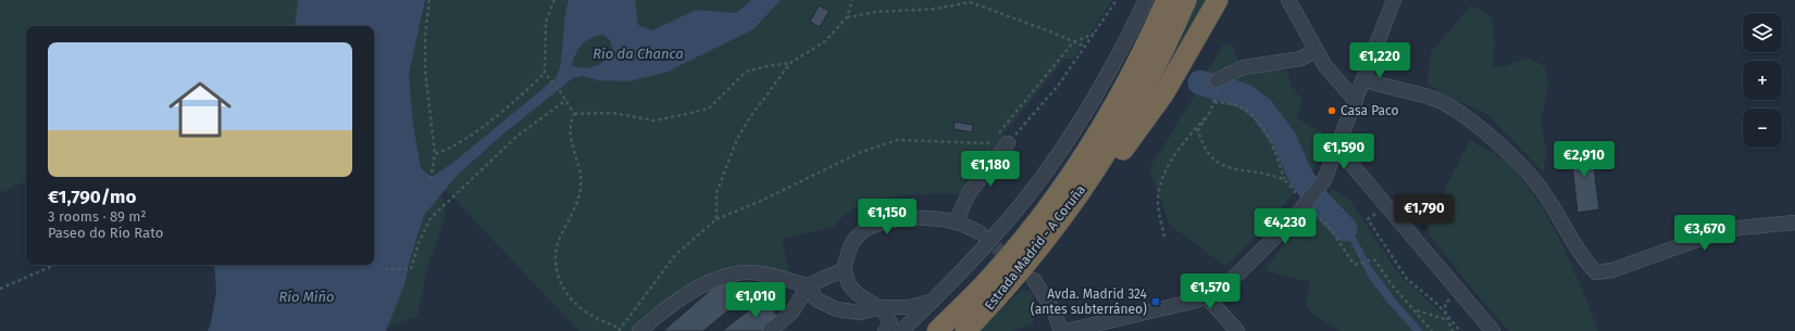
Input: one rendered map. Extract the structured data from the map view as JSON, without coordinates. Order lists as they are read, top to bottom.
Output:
{
  "streets": {
    "highway": ["Estrada Madrid - A Coruña"]
  },
  "water": ["Río da Chanca", "Río Miño"],
  "places": {
    "other": ["Casa Paco"],
    "transit": ["Avda. Madrid 324 (antes subterráneo)"]
  },
  "page": {
    "map_buttons": ["+", "−"],
    "list": [
      {
        "name": "€1,790/mo",
        "note": "3 rooms · 89 m² · Paseo do Río Rato"
      }
    ],
    "price": [
      "€1,220",
      "€1,590",
      "€2,910",
      "€1,180",
      "€1,790",
      "€1,150",
      "€4,230",
      "€3,670",
      "€1,570",
      "€1,010"
    ]
  }
}
